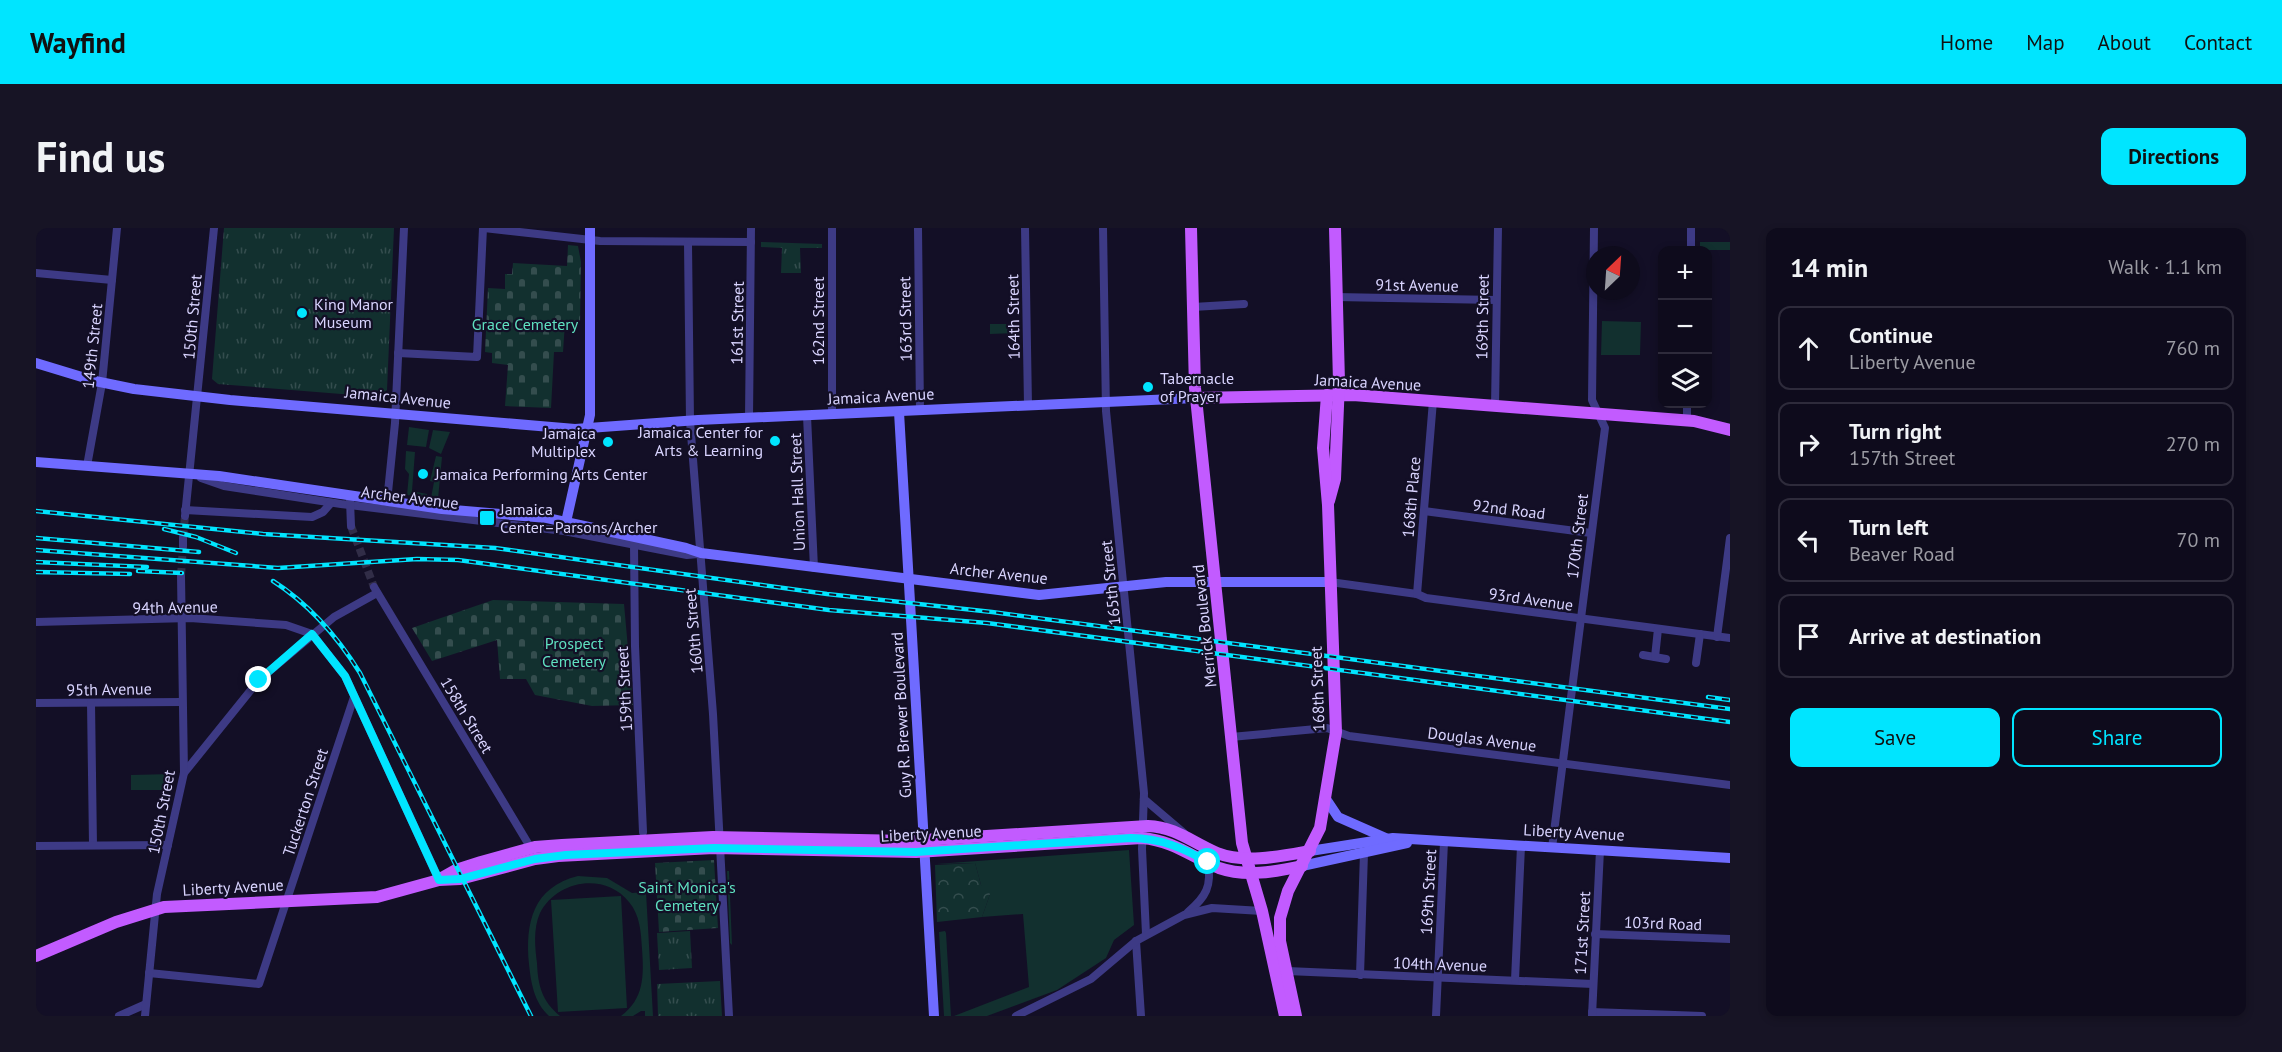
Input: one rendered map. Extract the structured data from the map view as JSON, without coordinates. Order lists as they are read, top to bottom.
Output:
{
  "streets": {
    "main road": [
      "Jamaica Avenue",
      "Archer Avenue",
      "Merrick Boulevard",
      "168th Street",
      "Guy R. Brewer Boulevard",
      "Liberty Avenue"
    ],
    "street": [
      "91st Avenue",
      "150th Street",
      "164th Street",
      "169th Street",
      "163rd Street",
      "162nd Street",
      "161st Street",
      "149th Street",
      "Union Hall Street",
      "168th Place",
      "92nd Road",
      "170th Street",
      "165th Street",
      "93rd Avenue",
      "94th Avenue",
      "160th Street",
      "95th Avenue",
      "159th Street",
      "158th Street",
      "Douglas Avenue",
      "Tuckerton Street",
      "103rd Road",
      "171st Street",
      "104th Avenue"
    ]
  },
  "crossings": [
    ["91st Avenue", "169th Street"],
    ["91st Avenue", "168th Street"],
    ["150th Street", "Jamaica Avenue"],
    ["150th Street", "Archer Avenue"],
    ["150th Street", "94th Avenue"],
    ["150th Street", "95th Avenue"],
    ["150th Street", "Tuckerton Street"],
    ["150th Street", "Liberty Avenue"],
    ["164th Street", "Jamaica Avenue"],
    ["169th Street", "Jamaica Avenue"],
    ["169th Street", "Liberty Avenue"],
    ["169th Street", "104th Avenue"],
    ["163rd Street", "Jamaica Avenue"],
    ["162nd Street", "Jamaica Avenue"],
    ["161st Street", "Jamaica Avenue"],
    ["149th Street", "Jamaica Avenue"],
    ["149th Street", "Archer Avenue"],
    ["Jamaica Avenue", "Union Hall Street"],
    ["Jamaica Avenue", "168th Place"],
    ["Jamaica Avenue", "170th Street"],
    ["Jamaica Avenue", "165th Street"],
    ["Jamaica Avenue", "Merrick Boulevard"],
    ["Jamaica Avenue", "160th Street"],
    ["Jamaica Avenue", "168th Street"],
    ["Jamaica Avenue", "Guy R. Brewer Boulevard"],
    ["Union Hall Street", "Archer Avenue"],
    ["Archer Avenue", "165th Street"],
    ["Archer Avenue", "93rd Avenue"],
    ["Archer Avenue", "Merrick Boulevard"],
    ["Archer Avenue", "160th Street"],
    ["Archer Avenue", "159th Street"],
    ["Archer Avenue", "168th Street"],
    ["Archer Avenue", "Guy R. Brewer Boulevard"],
    ["168th Place", "92nd Road"],
    ["168th Place", "93rd Avenue"],
    ["92nd Road", "170th Street"],
    ["170th Street", "93rd Avenue"],
    ["170th Street", "Douglas Avenue"],
    ["170th Street", "Liberty Avenue"],
    ["165th Street", "Liberty Avenue"],
    ["93rd Avenue", "168th Street"],
    ["94th Avenue", "158th Street"],
    ["Merrick Boulevard", "Douglas Avenue"],
    ["Merrick Boulevard", "Liberty Avenue"],
    ["160th Street", "Liberty Avenue"],
    ["168th Street", "Douglas Avenue"],
    ["168th Street", "Liberty Avenue"],
    ["158th Street", "Liberty Avenue"],
    ["Guy R. Brewer Boulevard", "Liberty Avenue"],
    ["Tuckerton Street", "Liberty Avenue"],
    ["Liberty Avenue", "171st Street"],
    ["103rd Road", "171st Street"],
    ["171st Street", "104th Avenue"]
  ],
  "parks": ["Grace Cemetery", "Prospect Cemetery", "Saint Monica's Cemetery"],
  "places": {
    "other": [
      "King Manor Museum",
      "Tabernacle of Prayer",
      "Jamaica Center for Arts & Learning",
      "Jamaica Multiplex",
      "Jamaica Performing Arts Center"
    ],
    "transit": ["Jamaica Center–Parsons/Archer"]
  },
  "north": "top right",
  "page": {
    "header": "Wayfind",
    "nav": [
      "Home",
      "Map",
      "About",
      "Contact"
    ],
    "buttons": [
      "Directions",
      ["Save", "Share"]
    ],
    "title": "Find us",
    "heading": ["14 min", "Walk · 1.1 km"],
    "map_buttons": ["+", "−"],
    "list": [
      ["Continue", "Liberty Avenue", "760 m"],
      ["Turn right", "157th Street", "270 m"],
      ["Turn left", "Beaver Road", "70 m"],
      "Arrive at destination"
    ]
  }
}
